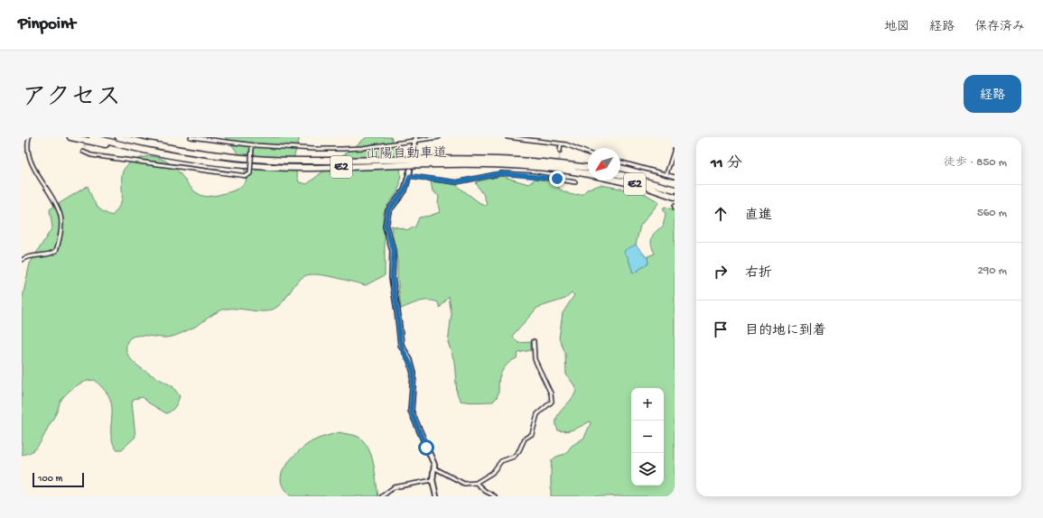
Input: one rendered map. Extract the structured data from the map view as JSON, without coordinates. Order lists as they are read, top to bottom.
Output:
{
  "streets": {
    "highway": ["山陽自動車道", "E2"]
  },
  "scale_bar": "100 m",
  "north": "bottom left",
  "page": {
    "header": "Pinpoint",
    "nav": ["地図", "経路", "保存済み"],
    "title": "アクセス",
    "buttons": "経路",
    "heading": ["11 分", "徒歩 · 850 m"],
    "list": [
      ["直進", "560 m"],
      ["右折", "290 m"],
      "目的地に到着"
    ],
    "map_buttons": ["+", "−"],
    "scale": "100 m"
  }
}
